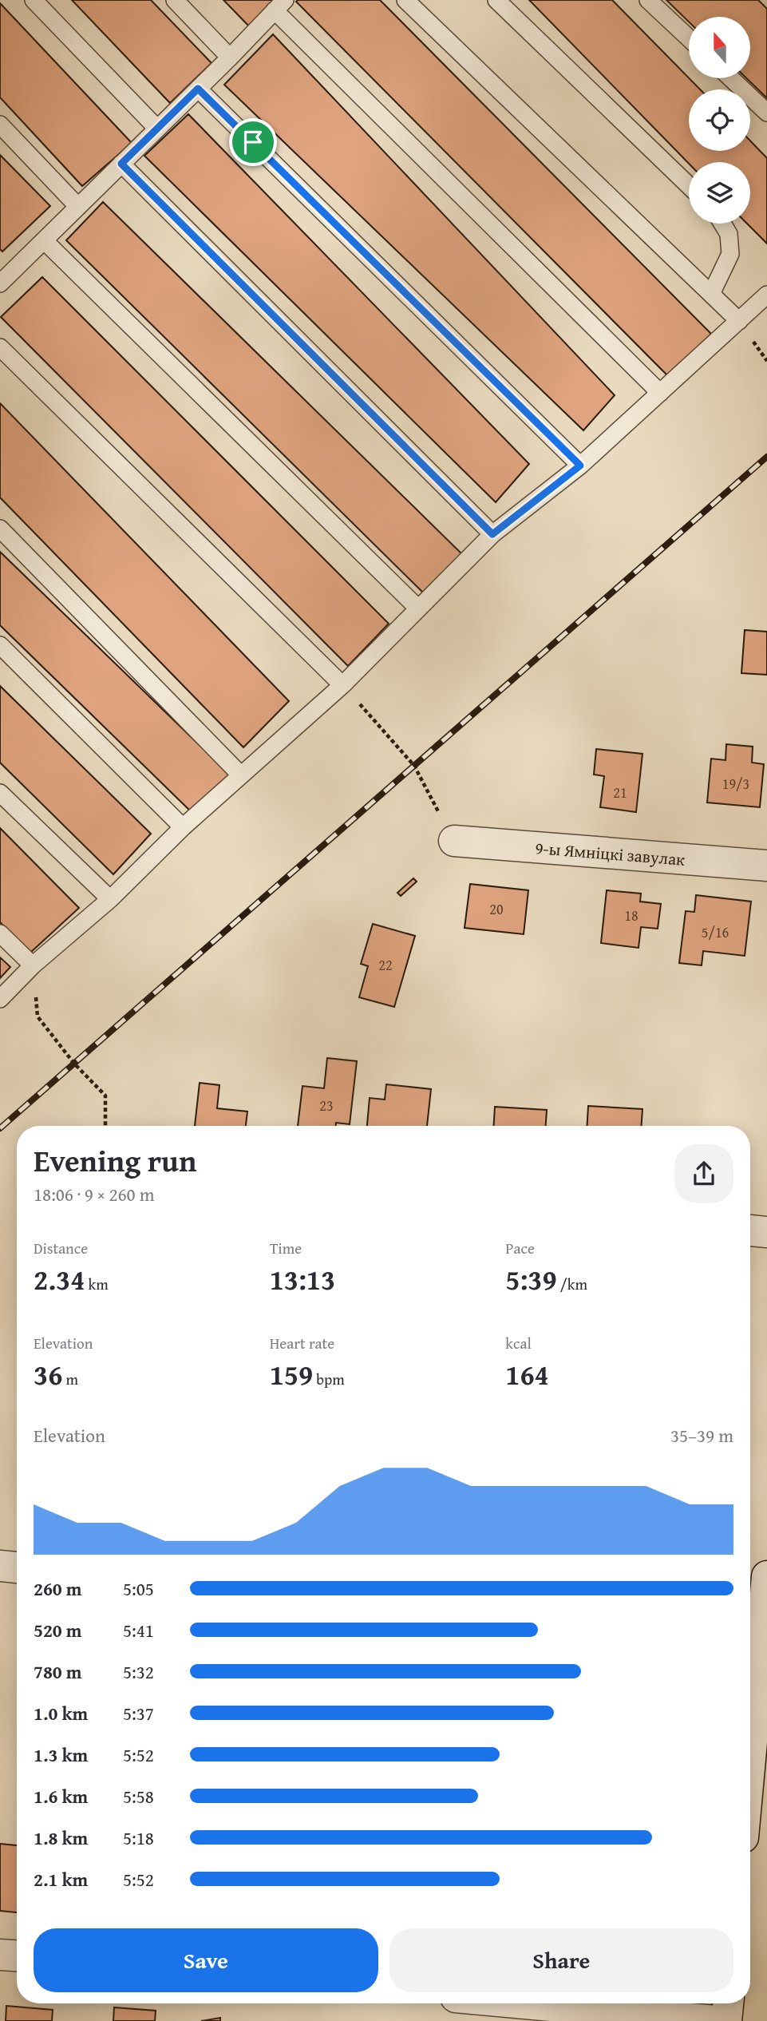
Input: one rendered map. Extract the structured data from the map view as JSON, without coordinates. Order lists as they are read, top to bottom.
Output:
{
  "streets": {
    "street": ["9-ы Ямніцкі завулак"]
  },
  "house_numbers": [
    "19/3",
    "21",
    "20",
    "18",
    "5/16",
    "22",
    "23"
  ],
  "north": "top",
  "page": {
    "heading": ["Evening run", "18:06 · 9 × 260 m"],
    "stats": [
      ["Distance", "2.34 km"],
      ["Time", "13:13"],
      ["Pace", "5:39 /km"],
      ["Elevation", "36 m"],
      ["Heart rate", "159 bpm"],
      ["kcal", "164"]
    ],
    "chart": ["Elevation", "35–39 m"],
    "list": [
      {
        "name": "260 m",
        "note": "5:05"
      },
      {
        "name": "520 m",
        "note": "5:41"
      },
      {
        "name": "780 m",
        "note": "5:32"
      },
      {
        "name": "1.0 km",
        "note": "5:37"
      },
      {
        "name": "1.3 km",
        "note": "5:52"
      },
      {
        "name": "1.6 km",
        "note": "5:58"
      },
      {
        "name": "1.8 km",
        "note": "5:18"
      },
      {
        "name": "2.1 km",
        "note": "5:52"
      }
    ],
    "buttons": ["Save", "Share"]
  }
}
